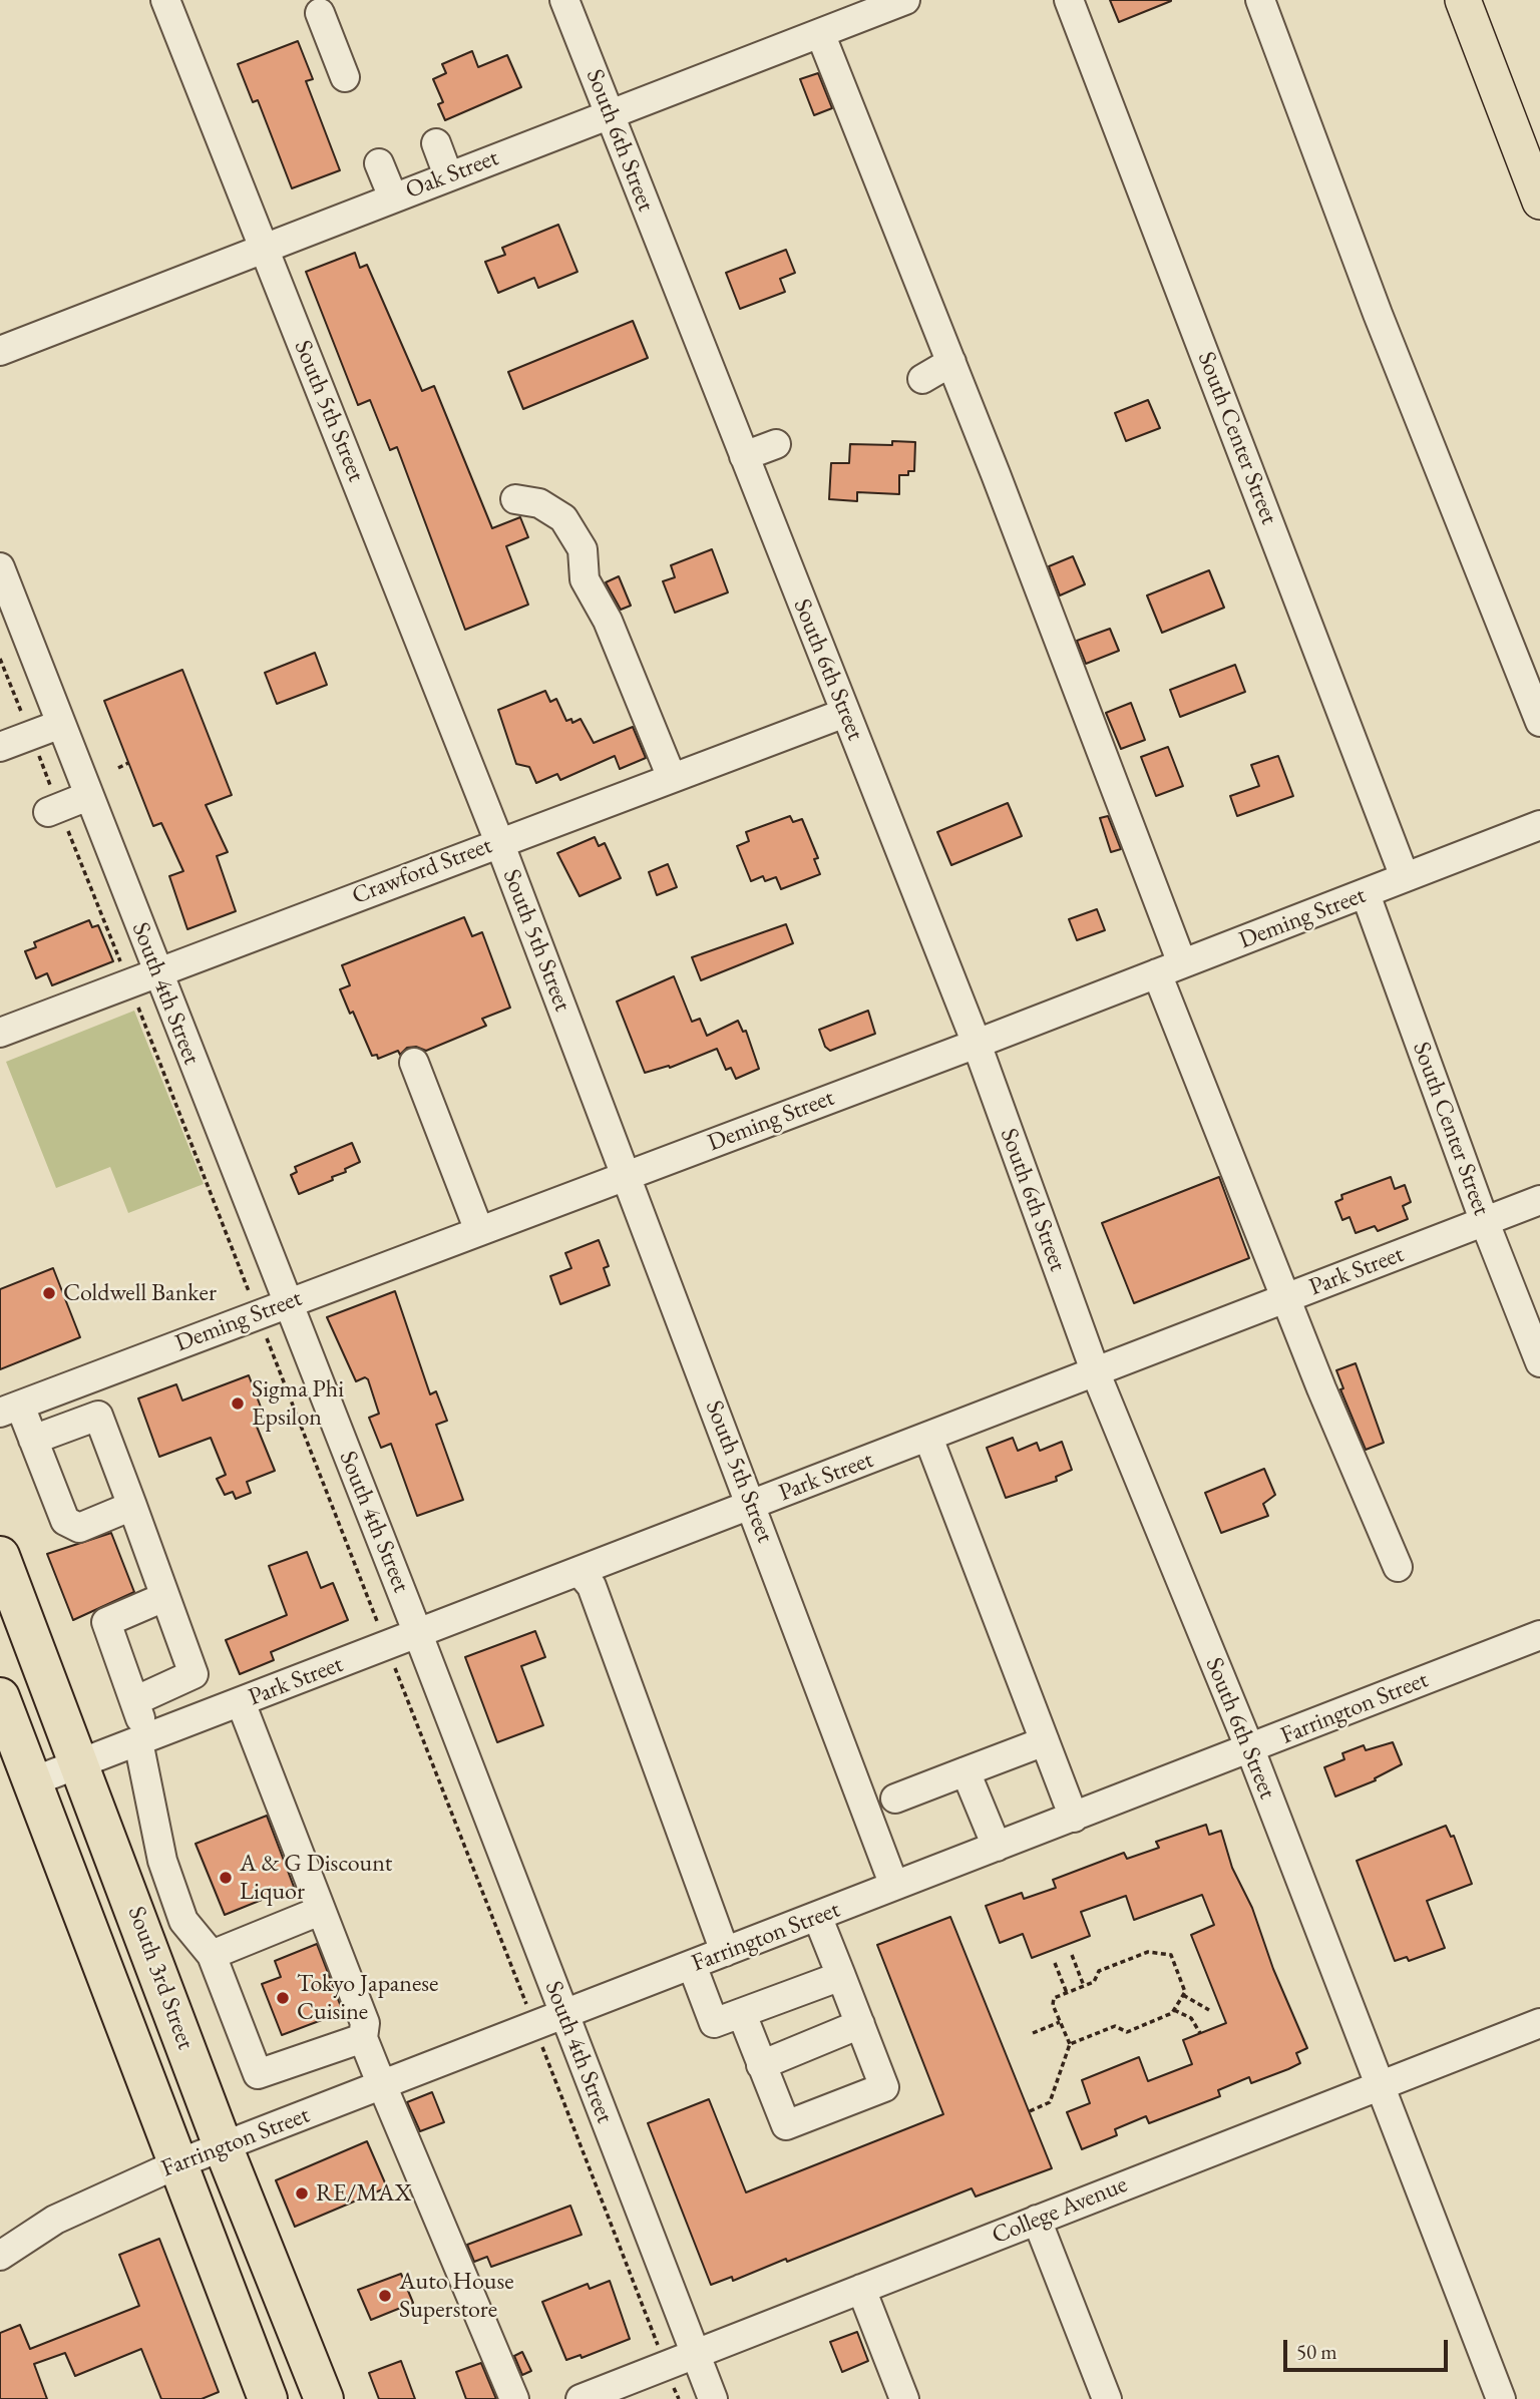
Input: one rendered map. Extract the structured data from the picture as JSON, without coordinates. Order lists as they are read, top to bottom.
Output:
{
  "streets": {
    "highway": ["South 3rd Street"],
    "street": [
      "South 6th Street",
      "Oak Street",
      "South 5th Street",
      "South Center Street",
      "Crawford Street",
      "Deming Street",
      "South 4th Street",
      "Park Street",
      "Farrington Street",
      "College Avenue"
    ]
  },
  "crossings": [
    ["South 6th Street", "Oak Street"],
    ["South 6th Street", "Crawford Street"],
    ["South 6th Street", "Deming Street"],
    ["South 6th Street", "Park Street"],
    ["South 6th Street", "Farrington Street"],
    ["South 6th Street", "College Avenue"],
    ["Oak Street", "South 5th Street"],
    ["South 5th Street", "Crawford Street"],
    ["South 5th Street", "Deming Street"],
    ["South 5th Street", "Park Street"],
    ["South 5th Street", "Farrington Street"],
    ["South Center Street", "Deming Street"],
    ["South Center Street", "Park Street"],
    ["Crawford Street", "South 4th Street"],
    ["Deming Street", "South 4th Street"],
    ["South 4th Street", "Park Street"],
    ["South 4th Street", "Farrington Street"],
    ["South 4th Street", "College Avenue"],
    ["Park Street", "South 3rd Street"],
    ["Farrington Street", "South 3rd Street"]
  ],
  "places": [
    "Coldwell Banker",
    "Sigma Phi Epsilon",
    "A & G Discount Liquor",
    "Tokyo Japanese Cuisine",
    "RE/MAX",
    "Auto House Superstore"
  ],
  "scale_bar": "50 m"
}
